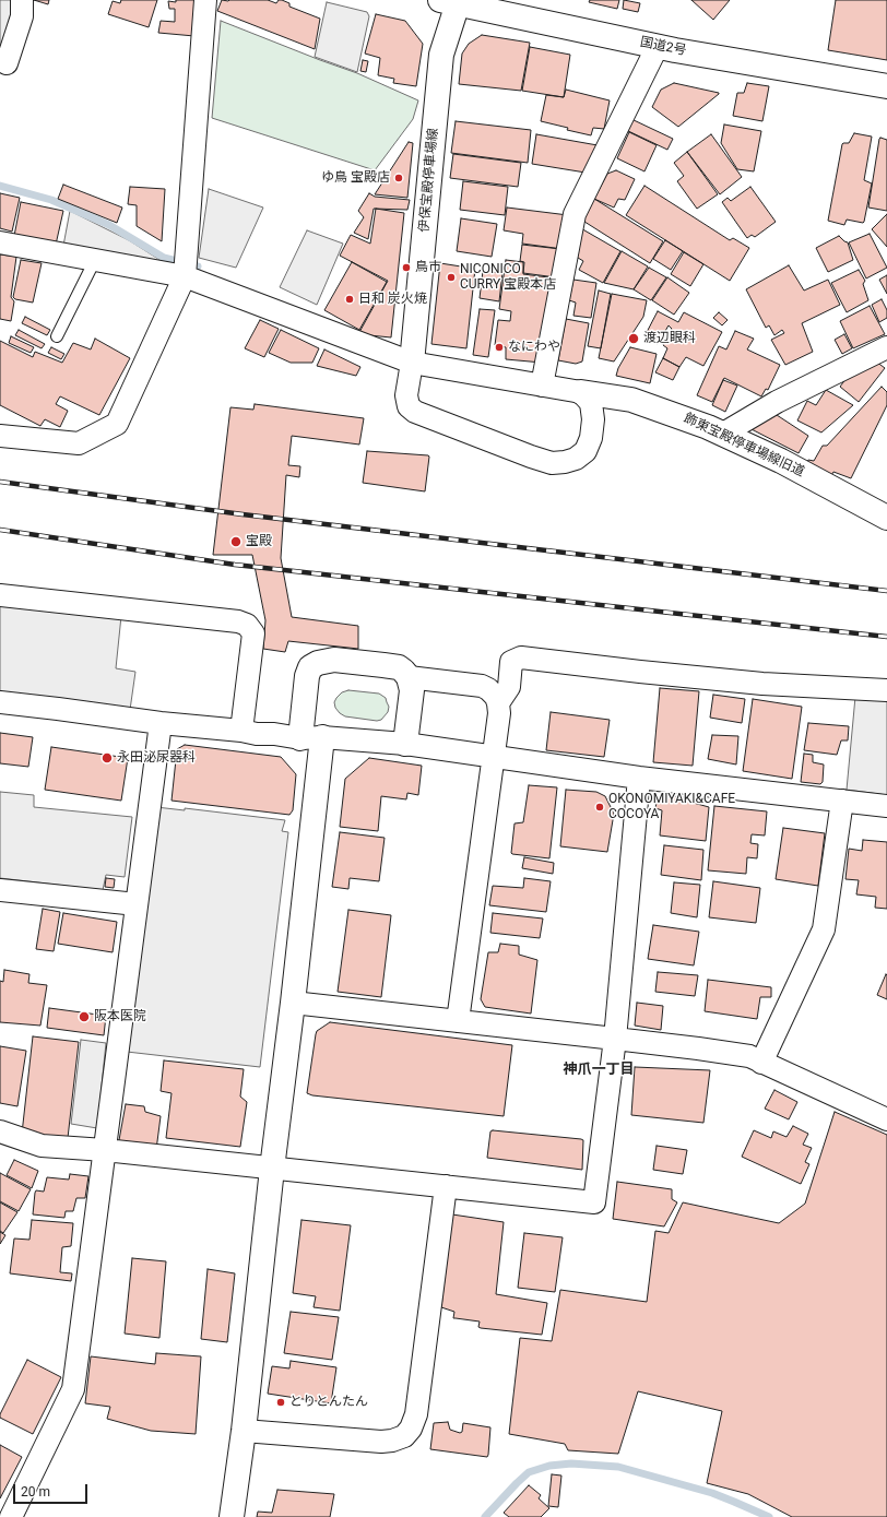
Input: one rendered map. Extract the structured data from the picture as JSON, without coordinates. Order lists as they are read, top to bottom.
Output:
{
  "streets": {
    "main road": ["国道2号", "伊保宝殿停車場線", "飾東宝殿停車場線旧道"]
  },
  "crossings": [
    ["国道2号", "伊保宝殿停車場線"],
    ["伊保宝殿停車場線", "飾東宝殿停車場線旧道"]
  ],
  "districts": ["神爪一丁目"],
  "places": [
    "ゆ鳥 宝殿店",
    "鳥市",
    "NICONICO CURRY 宝殿本店",
    "日和 炭火焼",
    "渡辺眼科",
    "なにわや",
    "宝殿",
    "永田泌尿器科",
    "OKONOMIYAKI&CAFE COCOYA",
    "阪本医院",
    "とりとんたん"
  ],
  "scale_bar": "20 m"
}
